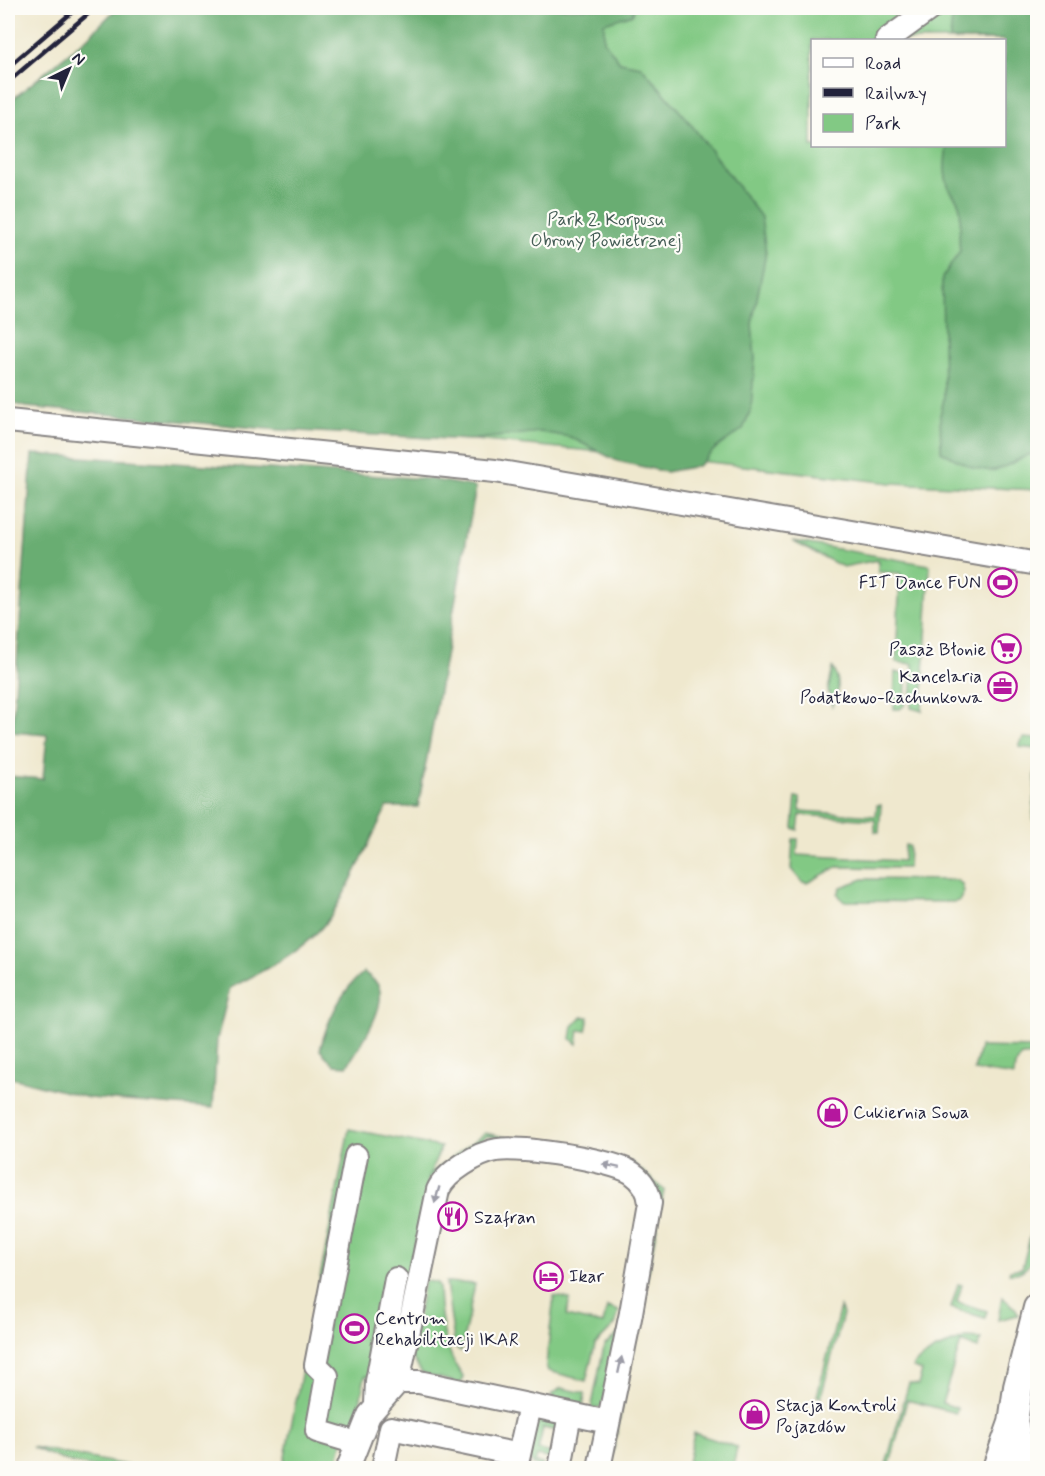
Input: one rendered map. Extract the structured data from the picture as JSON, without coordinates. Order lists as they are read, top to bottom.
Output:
{
  "parks": ["Park 2. Korpusu Obrony Powietrznej"],
  "places": {
    "sports": ["FIT Dance FUN", "Centrum Rehabilitacji IKAR"],
    "supermarket": ["Pasaż Błonie"],
    "office": ["Kancelaria Podatkowo-Rachunkowa"],
    "shop": ["Cukiernia Sowa", "Stacja Kontroli Pojazdów"],
    "restaurant": ["Szafran"],
    "hotel": ["Ikar"]
  },
  "legend": ["Road", "Railway", "Park"],
  "north": "top right"
}
